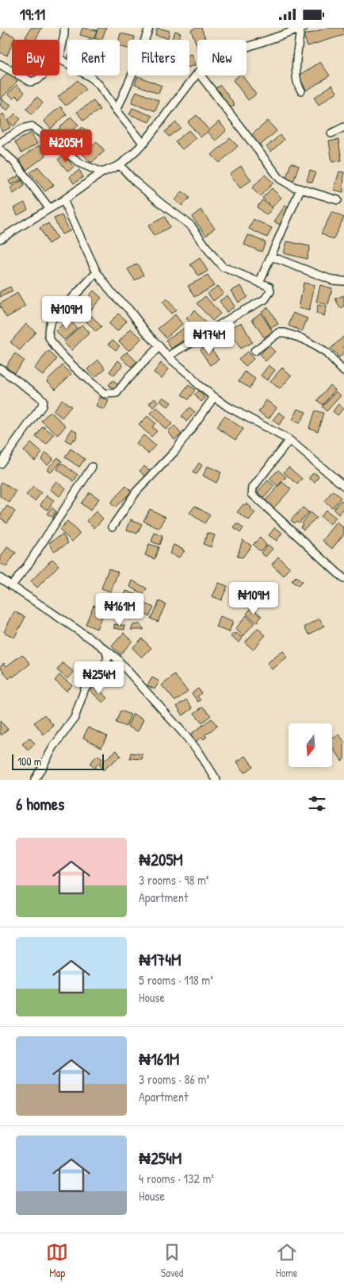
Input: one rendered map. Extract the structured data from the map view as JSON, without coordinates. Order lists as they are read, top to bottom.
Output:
{
  "scale_bar": "100 m",
  "north": "bottom",
  "page": {
    "status": "19:11",
    "chip": [
      "Buy",
      "Rent",
      "Filters",
      "New"
    ],
    "price": [
      "₦205M",
      "₦109M",
      "₦174M",
      "₦109M",
      "₦161M",
      "₦254M"
    ],
    "scale": "100 m",
    "heading": "6 homes",
    "list": [
      {
        "name": "₦205M",
        "note": "3 rooms · 98 m² · Apartment"
      },
      {
        "name": "₦174M",
        "note": "5 rooms · 118 m² · House"
      },
      {
        "name": "₦161M",
        "note": "3 rooms · 86 m² · Apartment"
      },
      {
        "name": "₦254M",
        "note": "4 rooms · 132 m² · House"
      }
    ],
    "tabs": ["Map", "Saved", "Home"]
  }
}
